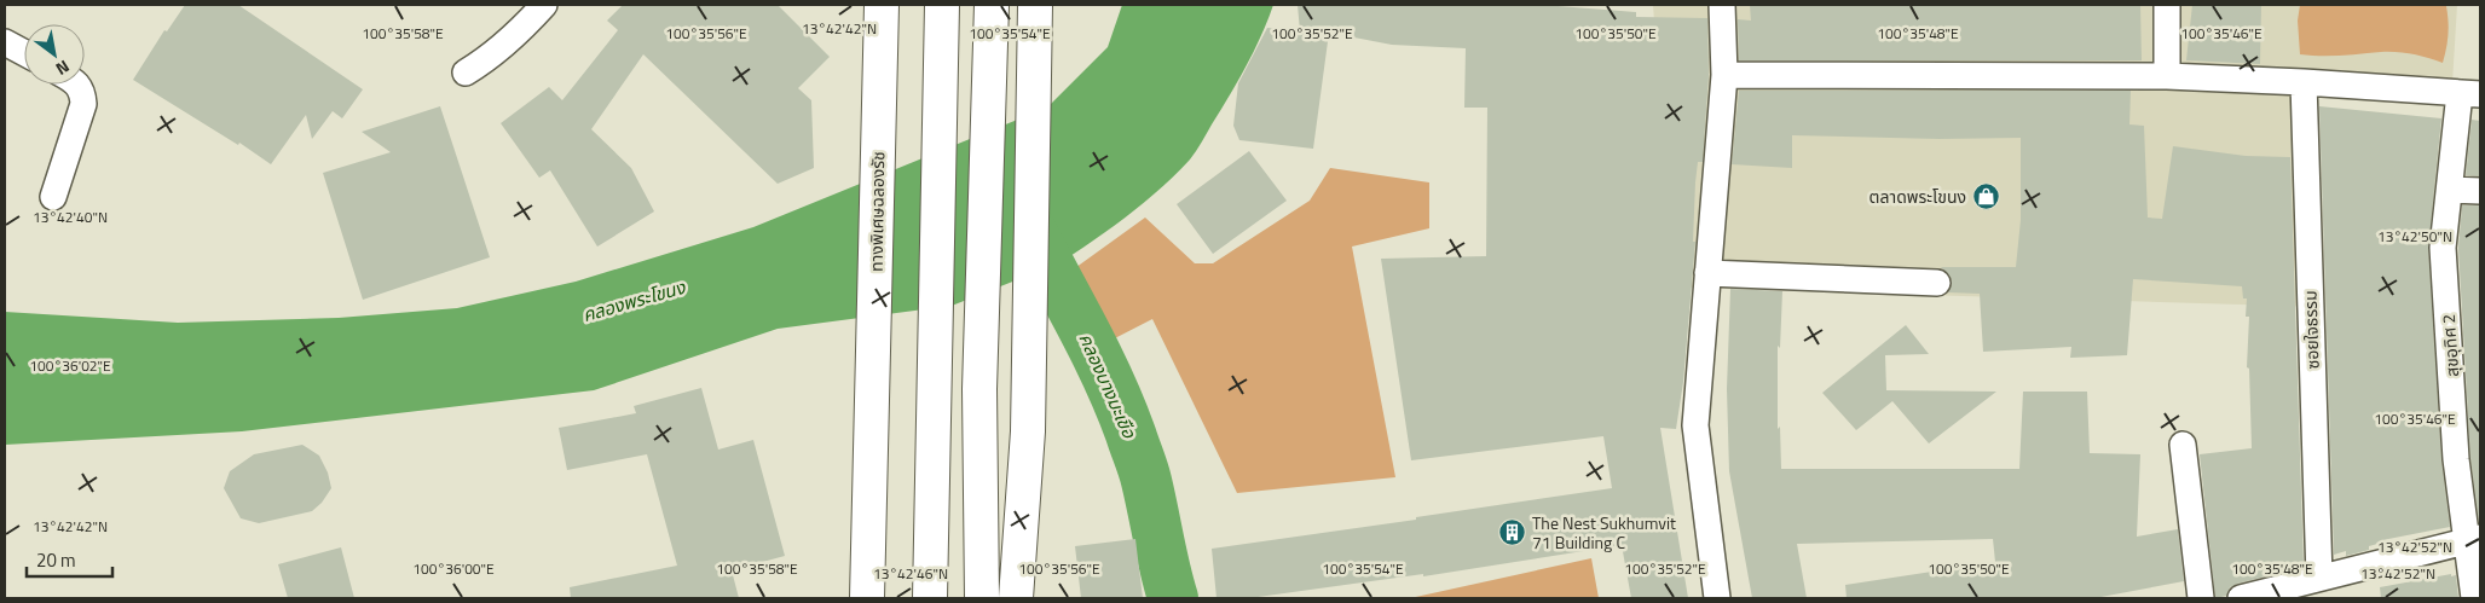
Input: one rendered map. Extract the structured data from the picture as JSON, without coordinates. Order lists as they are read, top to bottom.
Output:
{
  "streets": {
    "highway": ["ทางพิเศษฉลองรัช"],
    "street": ["ซอยใจธรรม", "สุขอุทิศ 2"]
  },
  "water": ["คลองพระโขนง", "คลองบางมะเขือ"],
  "places": {
    "shop": ["ตลาดพระโขนง"],
    "building": ["The Nest Sukhumvit 71 Building C"]
  },
  "scale_bar": "20 m",
  "north": "bottom right",
  "coordinates": [
    "13°42'42\"N",
    "100°35'58\"E",
    "100°35'54\"E",
    "100°35'52\"E",
    "100°35'56\"E",
    "100°35'50\"E",
    "100°35'48\"E",
    "100°35'46\"E",
    "13°42'40\"N",
    "13°42'50\"N",
    "100°36'02\"E",
    "13°42'52\"N",
    "100°36'00\"E",
    "13°42'46\"N"
  ]
}
